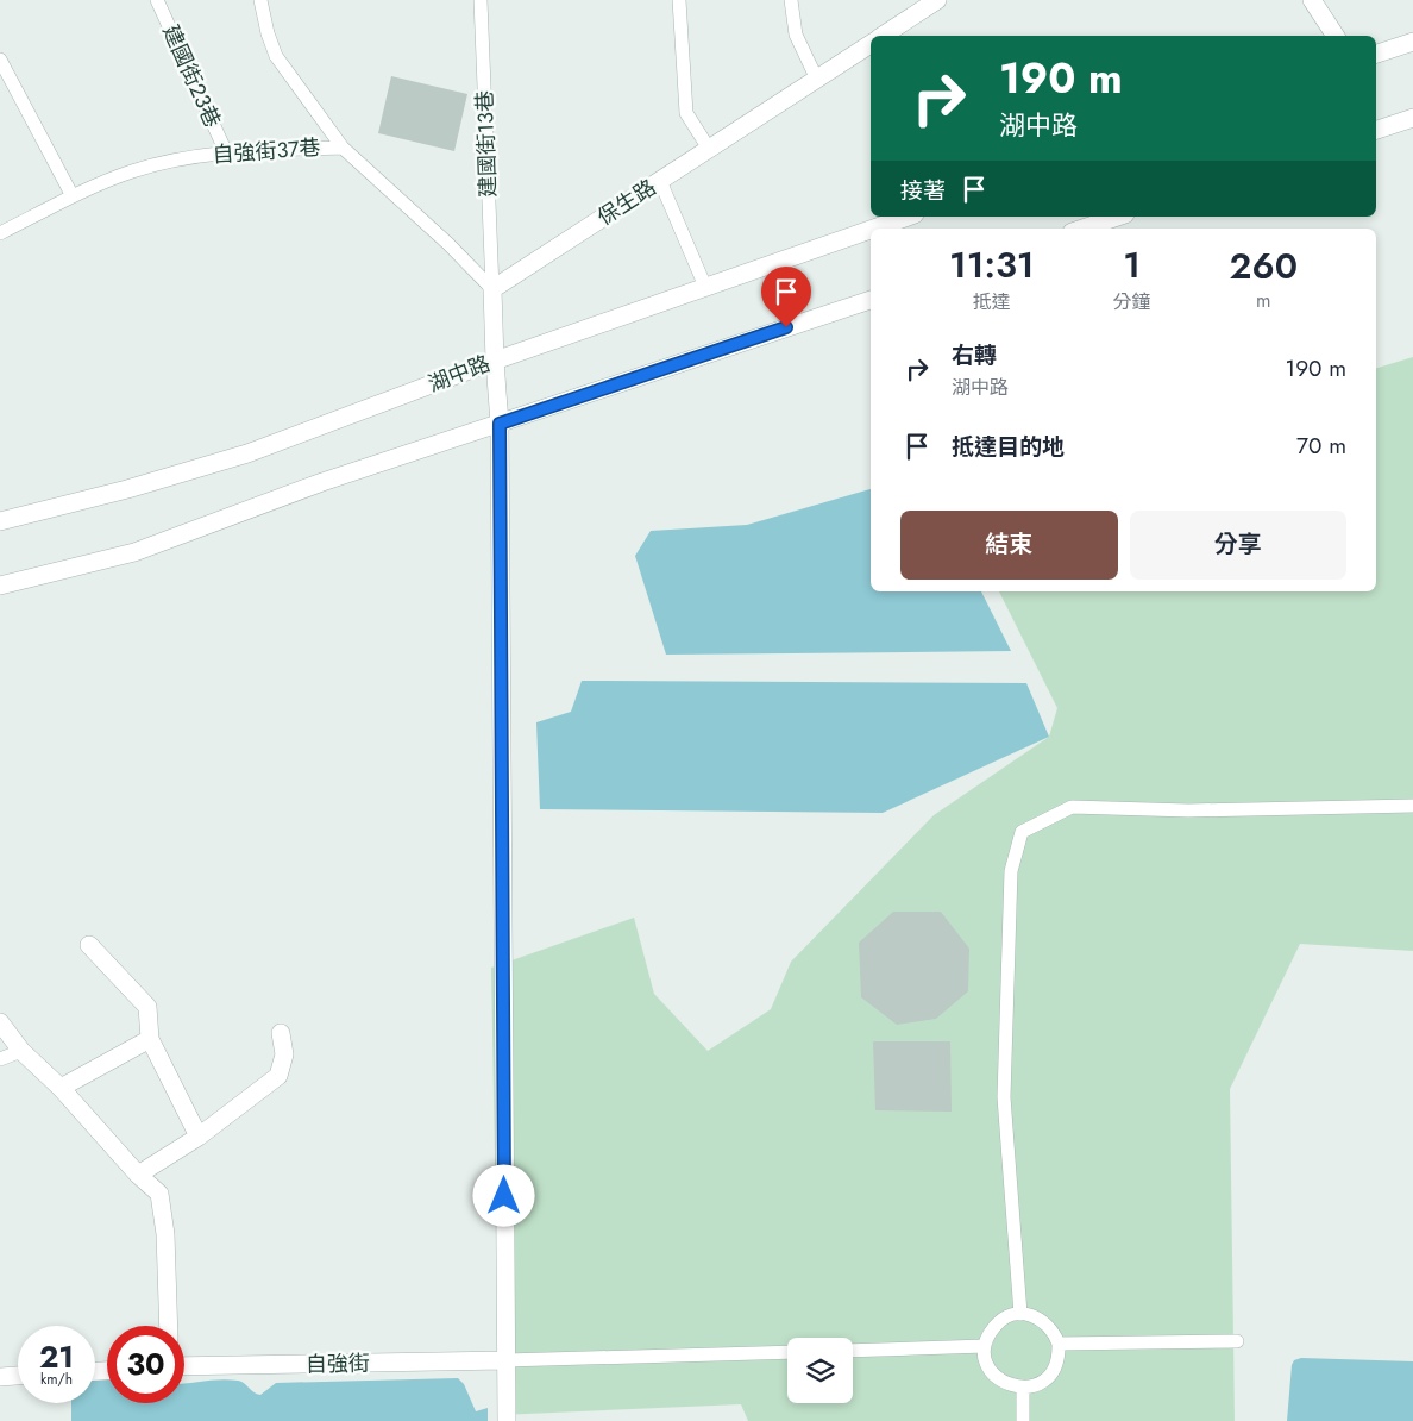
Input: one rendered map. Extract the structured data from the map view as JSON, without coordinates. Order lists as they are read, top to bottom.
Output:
{
  "streets": {
    "street": ["保生路", "湖中路", "自強街"],
    "lane": ["建國街23巷", "建國街13巷", "自強街37巷"]
  },
  "crossings": [
    ["建國街23巷", "自強街37巷"],
    ["建國街13巷", "自強街37巷"],
    ["建國街13巷", "保生路"],
    ["自強街37巷", "保生路"]
  ],
  "page": {
    "turn": ["190 m", "湖中路"],
    "then": "接著",
    "eta": [
      "11:31",
      "抵達",
      "1",
      "分鐘",
      "260",
      "m"
    ],
    "list": [
      {
        "name": "右轉",
        "note": "湖中路",
        "value": "190 m"
      },
      {
        "name": "抵達目的地",
        "value": "70 m"
      }
    ],
    "buttons": ["結束", "分享"],
    "speed": "21 km/h",
    "limit": "30"
  }
}
